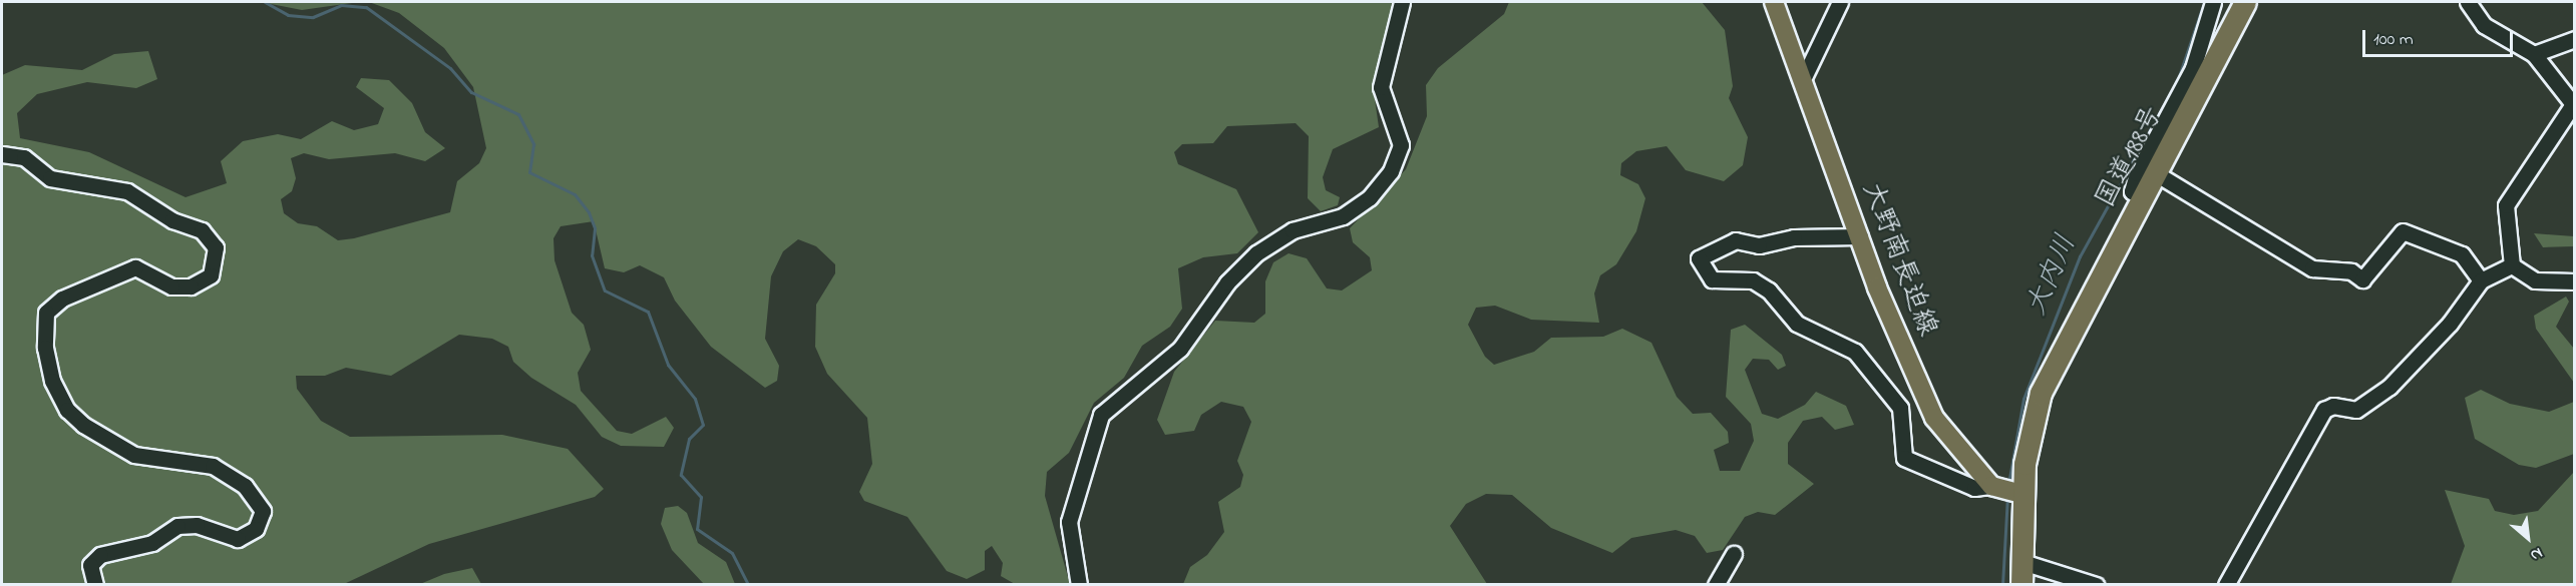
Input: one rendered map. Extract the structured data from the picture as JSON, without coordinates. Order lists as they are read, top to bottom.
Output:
{
  "streets": {
    "highway": ["国道188号"],
    "main road": ["大野南長迫線"]
  },
  "crossings": [
    ["国道188号", "大野南長迫線"]
  ],
  "water": ["大内川"],
  "scale_bar": "100 m",
  "north": "bottom right"
}
